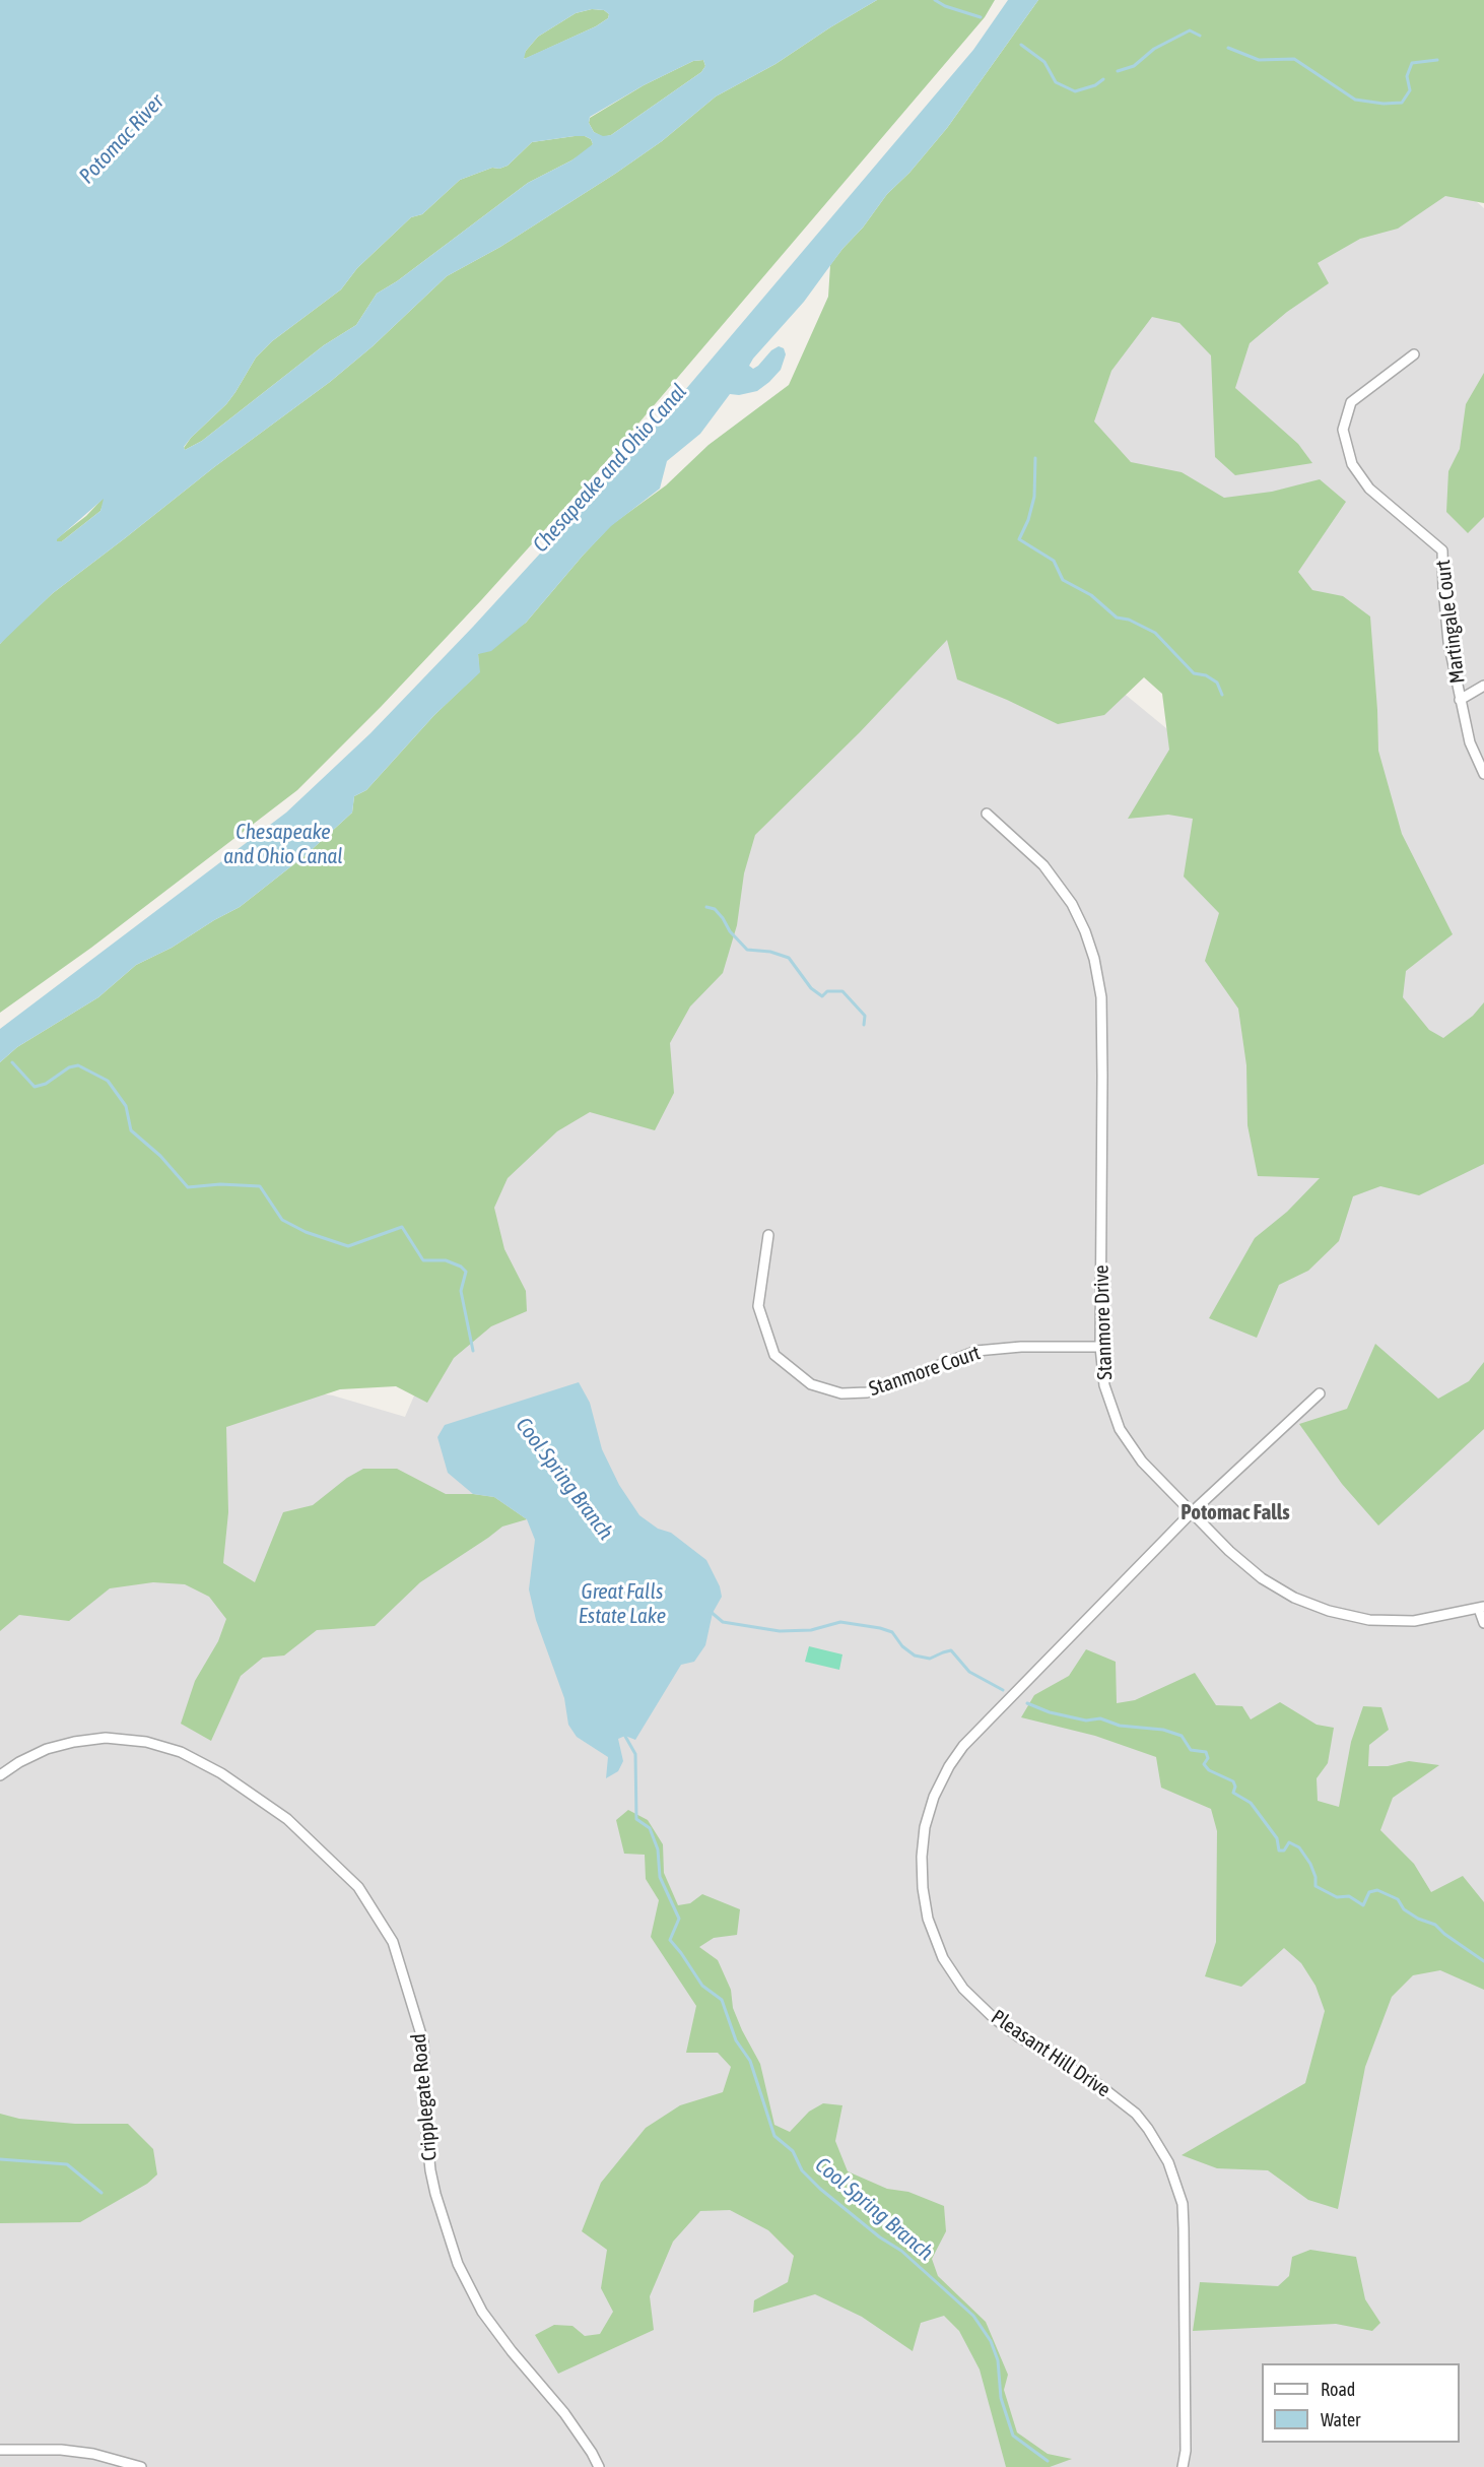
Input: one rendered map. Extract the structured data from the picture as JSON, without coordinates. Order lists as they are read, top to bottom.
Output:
{
  "streets": {
    "street": [
      "Martingale Court",
      "Stanmore Drive",
      "Stanmore Court",
      "Pleasant Hill Drive",
      "Cripplegate Road"
    ]
  },
  "crossings": [
    ["Stanmore Drive", "Stanmore Court"],
    ["Stanmore Drive", "Pleasant Hill Drive"]
  ],
  "districts": ["Potomac Falls"],
  "water": [
    "Potomac River",
    "Chesapeake and Ohio Canal",
    "Cool Spring Branch",
    "Great Falls Estate Lake"
  ],
  "legend": ["Road", "Water"]
}
